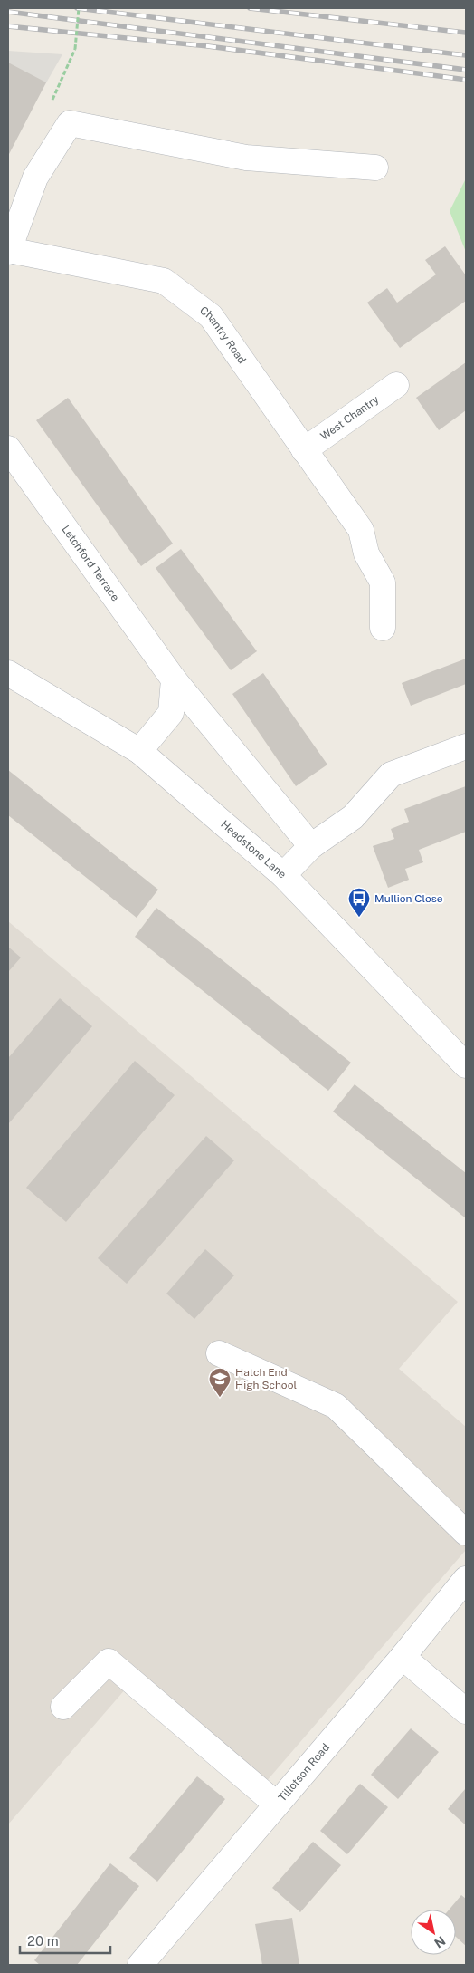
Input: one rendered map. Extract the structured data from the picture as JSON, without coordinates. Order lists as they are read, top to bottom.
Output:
{
  "streets": {
    "street": [
      "Chantry Road",
      "West Chantry",
      "Letchford Terrace",
      "Headstone Lane",
      "Tillotson Road"
    ]
  },
  "crossings": [
    ["Chantry Road", "West Chantry"]
  ],
  "places": {
    "bus stop": ["Mullion Close"],
    "school or university": ["Hatch End High School"]
  },
  "scale_bar": "20 m",
  "north": "bottom right"
}
